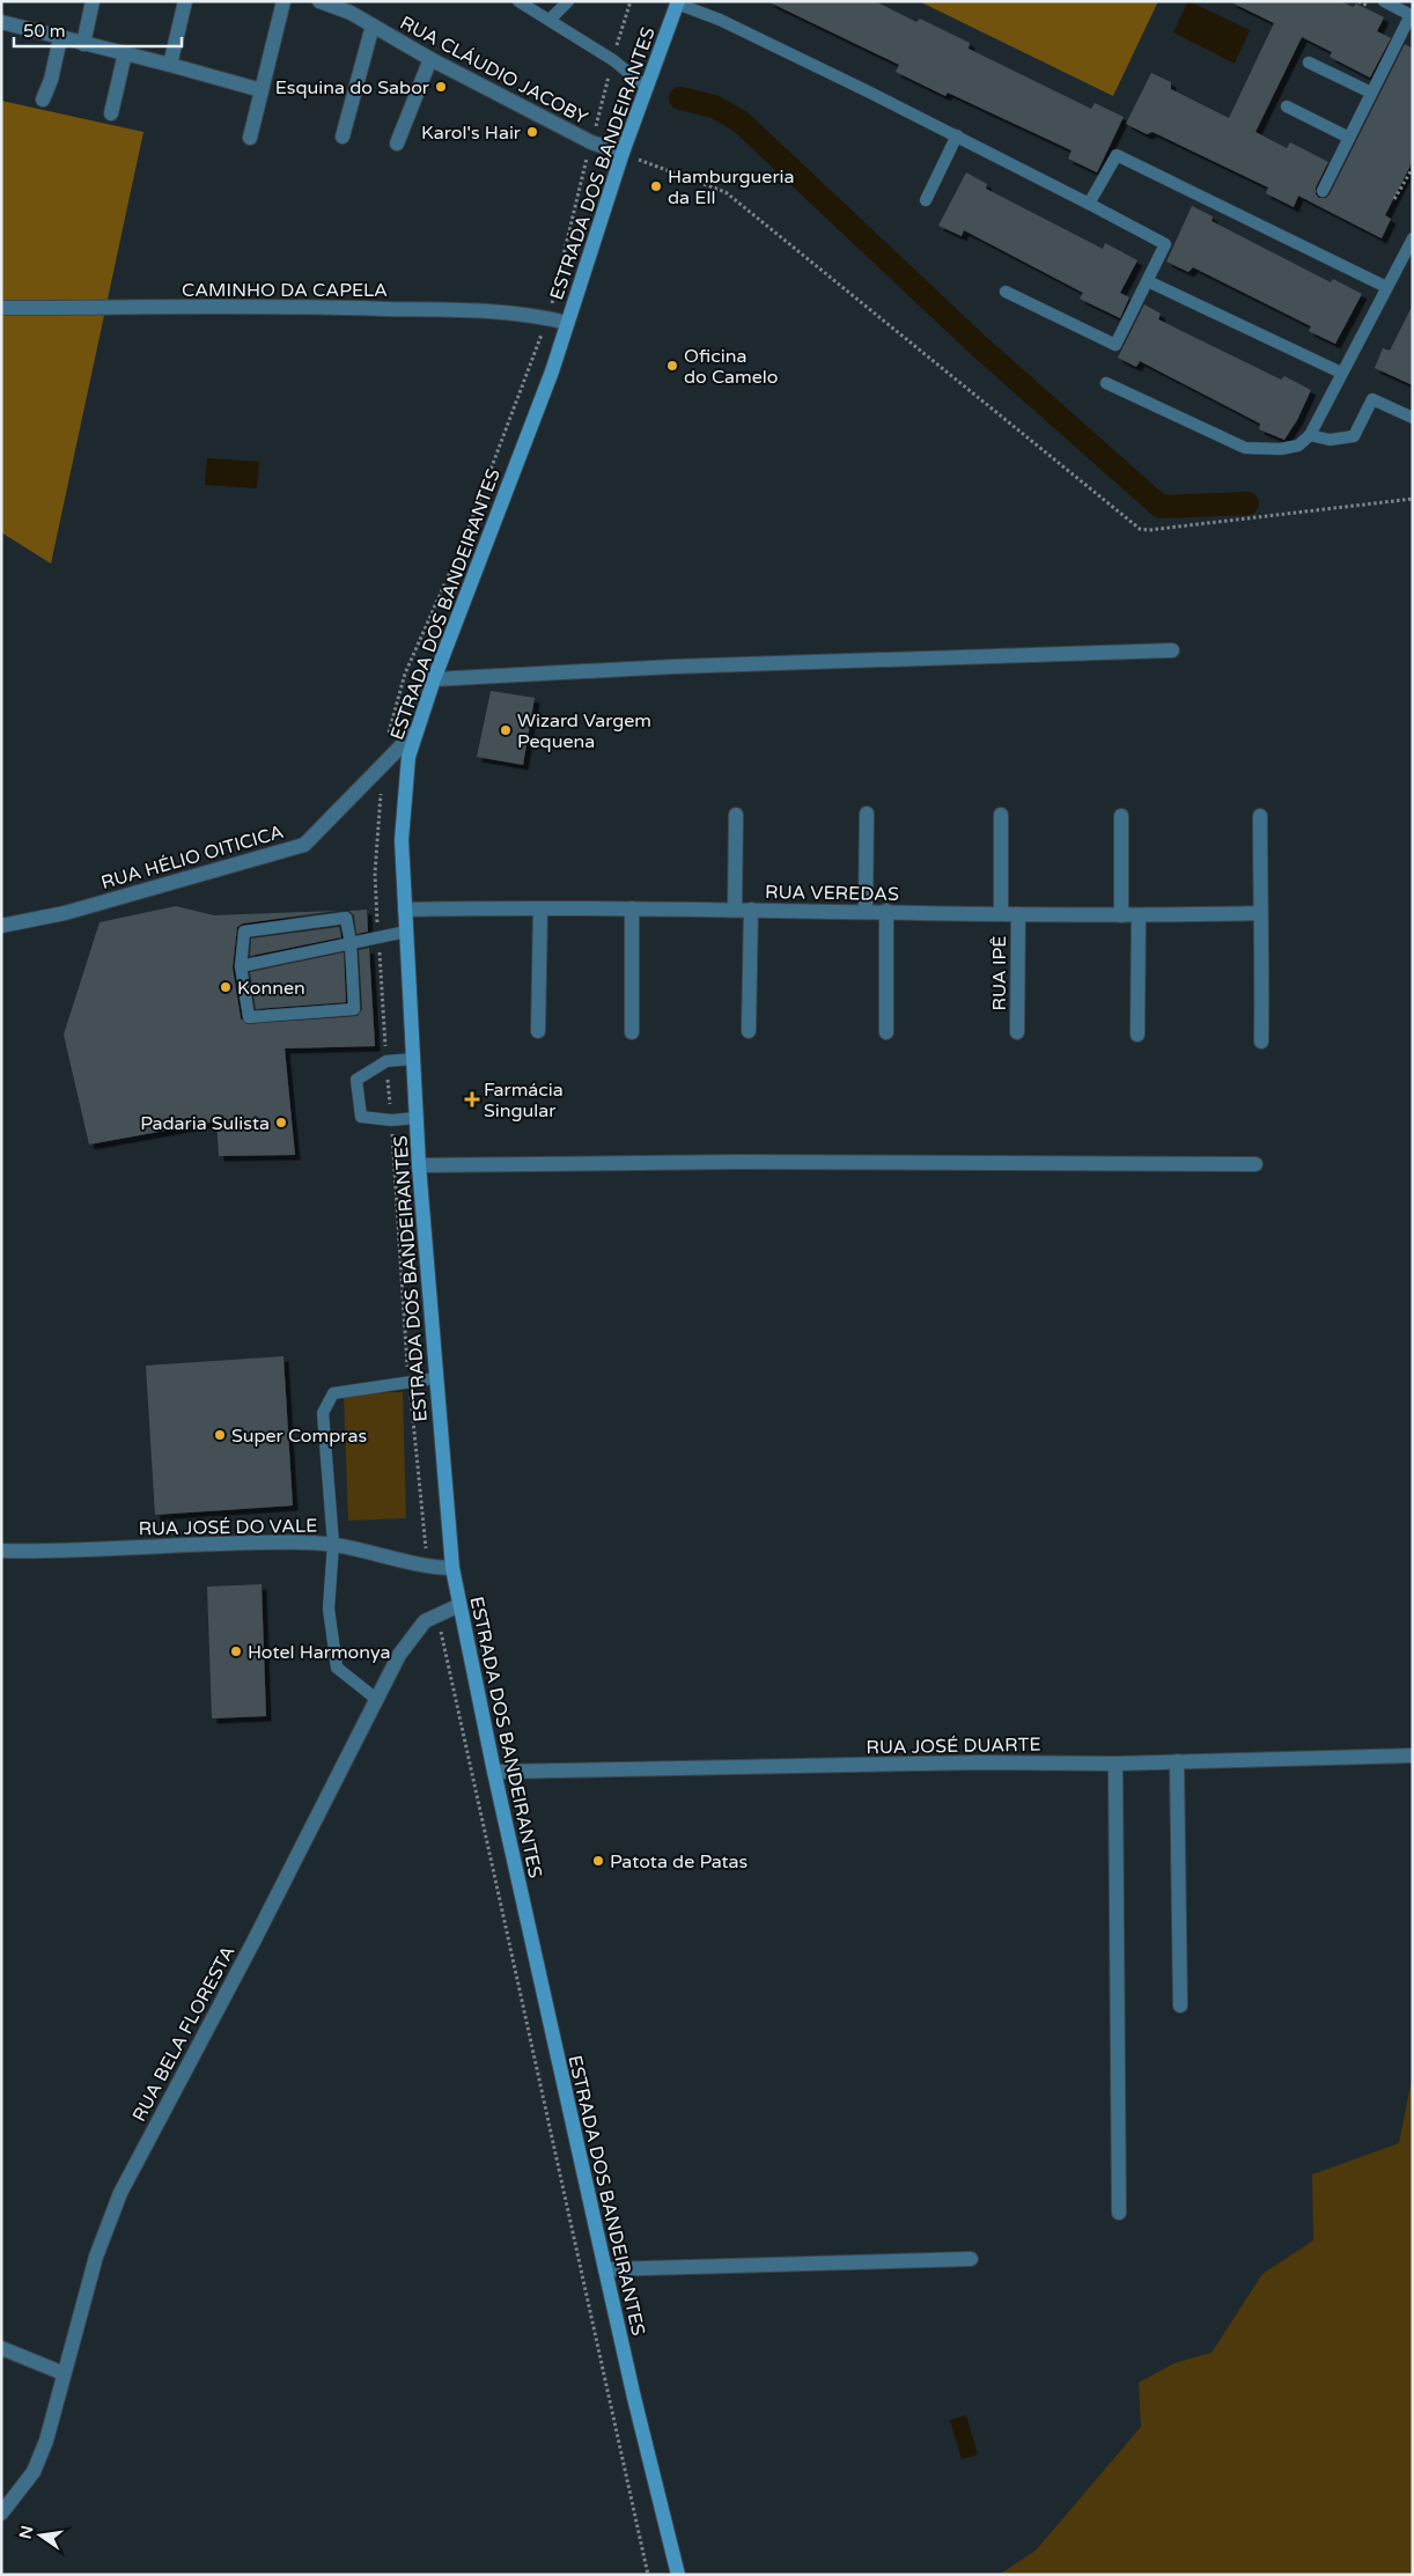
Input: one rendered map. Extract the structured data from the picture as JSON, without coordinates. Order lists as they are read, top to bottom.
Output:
{
  "streets": {
    "main road": ["ESTRADA DOS BANDEIRANTES"],
    "street": [
      "RUA CLÁUDIO JACOBY",
      "CAMINHO DA CAPELA",
      "RUA HÉLIO OITICICA",
      "RUA VEREDAS",
      "RUA IPÊ",
      "RUA JOSÉ DO VALE",
      "RUA JOSÉ DUARTE",
      "RUA BELA FLORESTA"
    ]
  },
  "crossings": [
    ["RUA CLÁUDIO JACOBY", "ESTRADA DOS BANDEIRANTES"],
    ["ESTRADA DOS BANDEIRANTES", "CAMINHO DA CAPELA"],
    ["ESTRADA DOS BANDEIRANTES", "RUA HÉLIO OITICICA"],
    ["ESTRADA DOS BANDEIRANTES", "RUA VEREDAS"],
    ["ESTRADA DOS BANDEIRANTES", "RUA JOSÉ DO VALE"],
    ["ESTRADA DOS BANDEIRANTES", "RUA JOSÉ DUARTE"],
    ["ESTRADA DOS BANDEIRANTES", "RUA BELA FLORESTA"],
    ["RUA VEREDAS", "RUA IPÊ"]
  ],
  "places": {
    "other": [
      "Esquina do Sabor",
      "Karol's Hair",
      "Hamburgueria da Ell",
      "Oficina do Camelo",
      "Wizard Vargem Pequena",
      "Konnen",
      "Padaria Sulista",
      "Super Compras",
      "Hotel Harmonya",
      "Patota de Patas"
    ],
    "health": ["Farmácia Singular"]
  },
  "scale_bar": "50 m",
  "north": "left"
}
